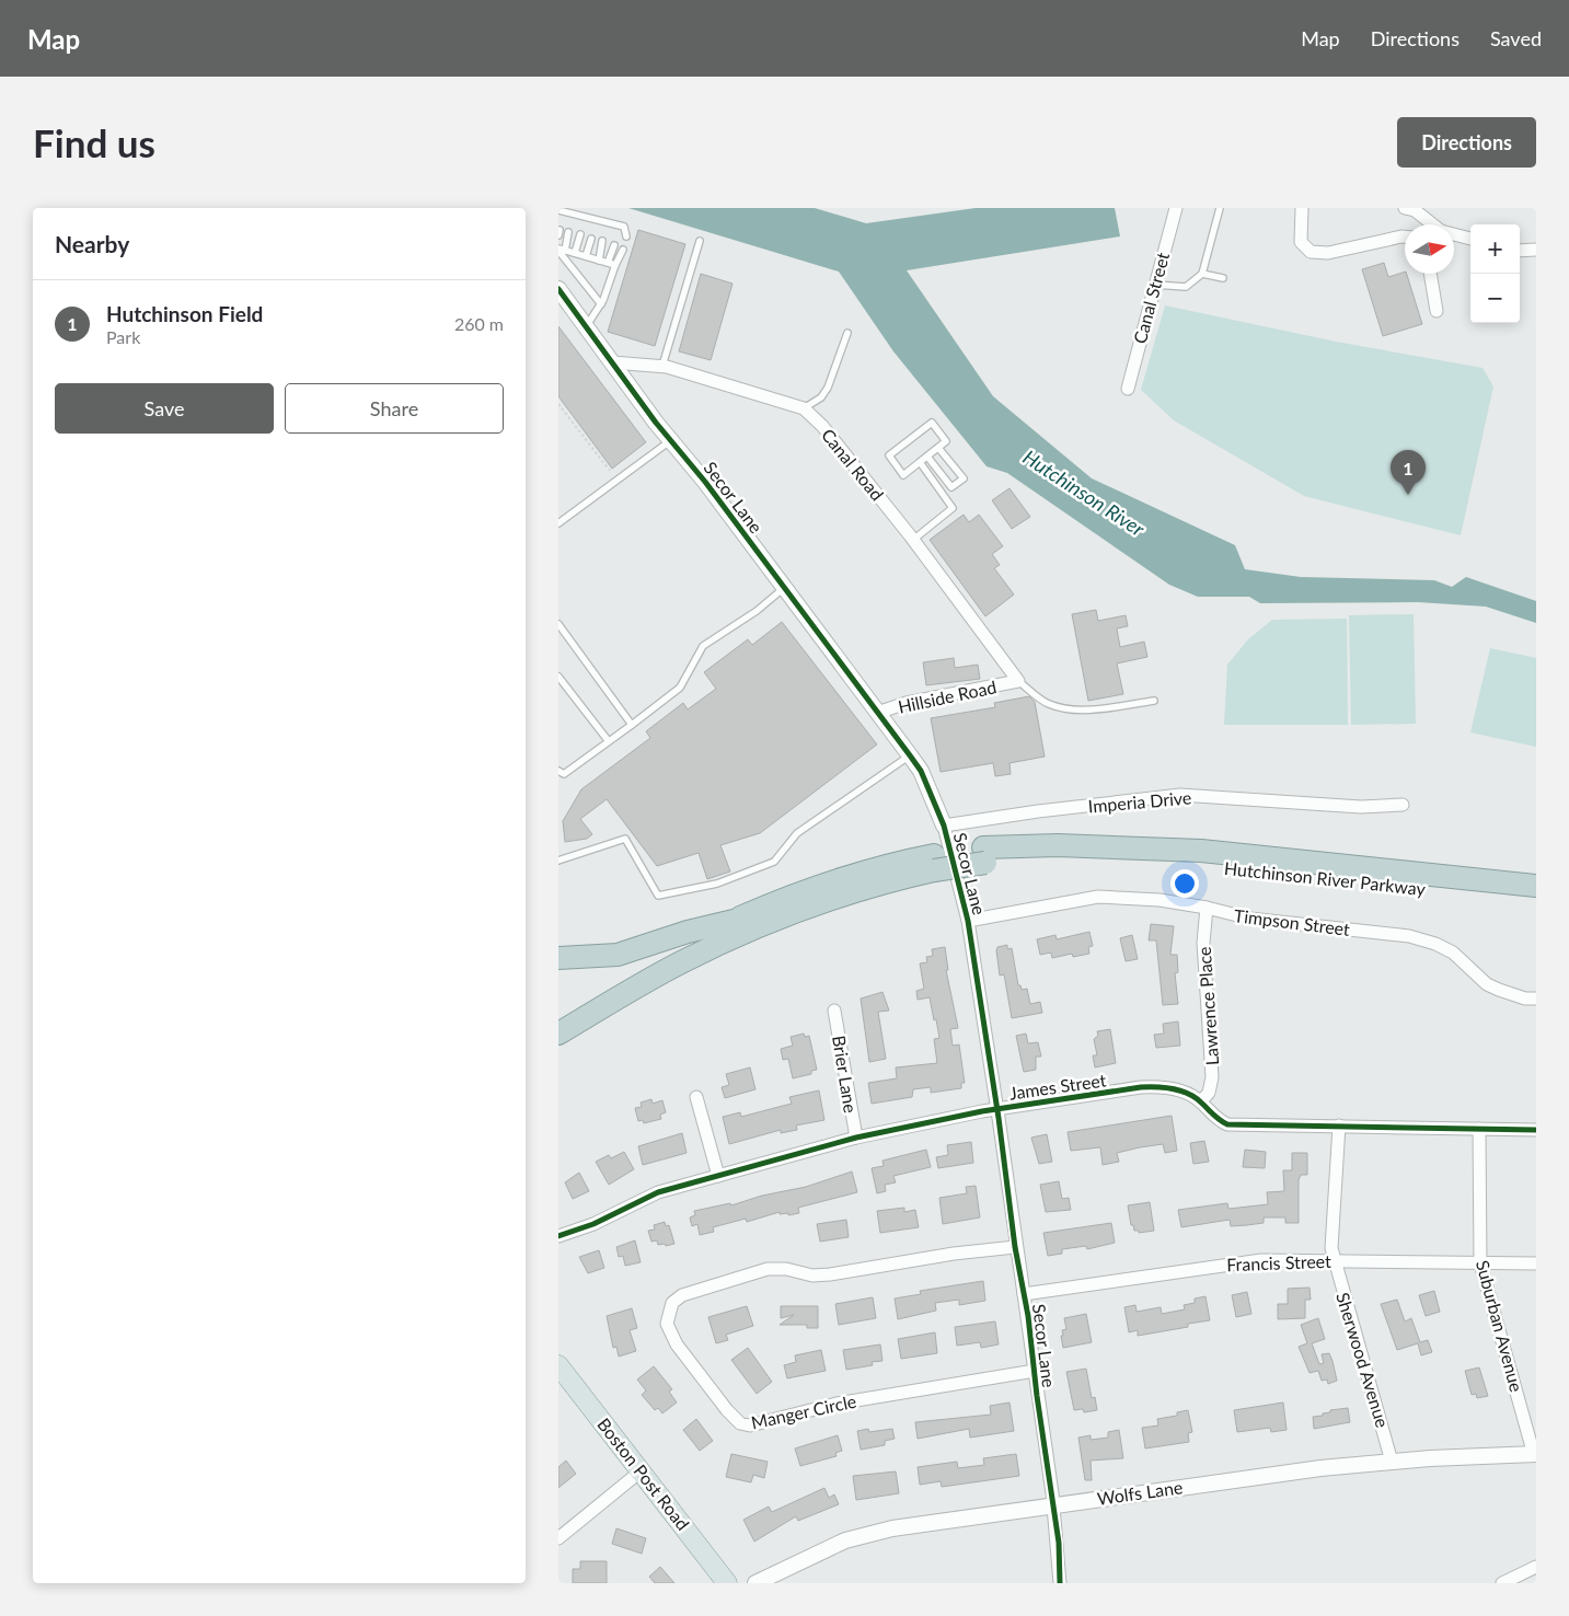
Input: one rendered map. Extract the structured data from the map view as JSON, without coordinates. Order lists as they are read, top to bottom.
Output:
{
  "streets": {
    "highway": ["Hutchinson River Parkway"],
    "main road": ["Boston Post Road"],
    "street": [
      "Canal Street",
      "Canal Road",
      "Secor Lane",
      "Hillside Road",
      "Imperia Drive",
      "Timpson Street",
      "Lawrence Place",
      "Brier Lane",
      "James Street",
      "Francis Street",
      "Suburban Avenue",
      "Sherwood Avenue",
      "Manger Circle",
      "Wolfs Lane"
    ]
  },
  "crossings": [
    ["Canal Road", "Secor Lane"],
    ["Canal Road", "Hillside Road"],
    ["Secor Lane", "Hillside Road"],
    ["Secor Lane", "Imperia Drive"],
    ["Secor Lane", "Timpson Street"],
    ["Secor Lane", "James Street"],
    ["Secor Lane", "Francis Street"],
    ["Secor Lane", "Manger Circle"],
    ["Secor Lane", "Wolfs Lane"],
    ["Timpson Street", "Lawrence Place"],
    ["Lawrence Place", "James Street"],
    ["Brier Lane", "James Street"],
    ["James Street", "Suburban Avenue"],
    ["James Street", "Sherwood Avenue"],
    ["Francis Street", "Suburban Avenue"],
    ["Francis Street", "Sherwood Avenue"],
    ["Suburban Avenue", "Wolfs Lane"],
    ["Sherwood Avenue", "Wolfs Lane"]
  ],
  "water": ["Hutchinson River"],
  "north": "right",
  "page": {
    "header": "Map",
    "nav": ["Map", "Directions", "Saved"],
    "buttons": [
      "Directions",
      ["Save", "Share"]
    ],
    "title": "Find us",
    "heading": "Nearby",
    "map_buttons": ["+", "−"],
    "list": [
      {
        "mark": "1",
        "name": "Hutchinson Field",
        "note": "Park",
        "value": "260 m"
      }
    ],
    "pins": "1"
  }
}
